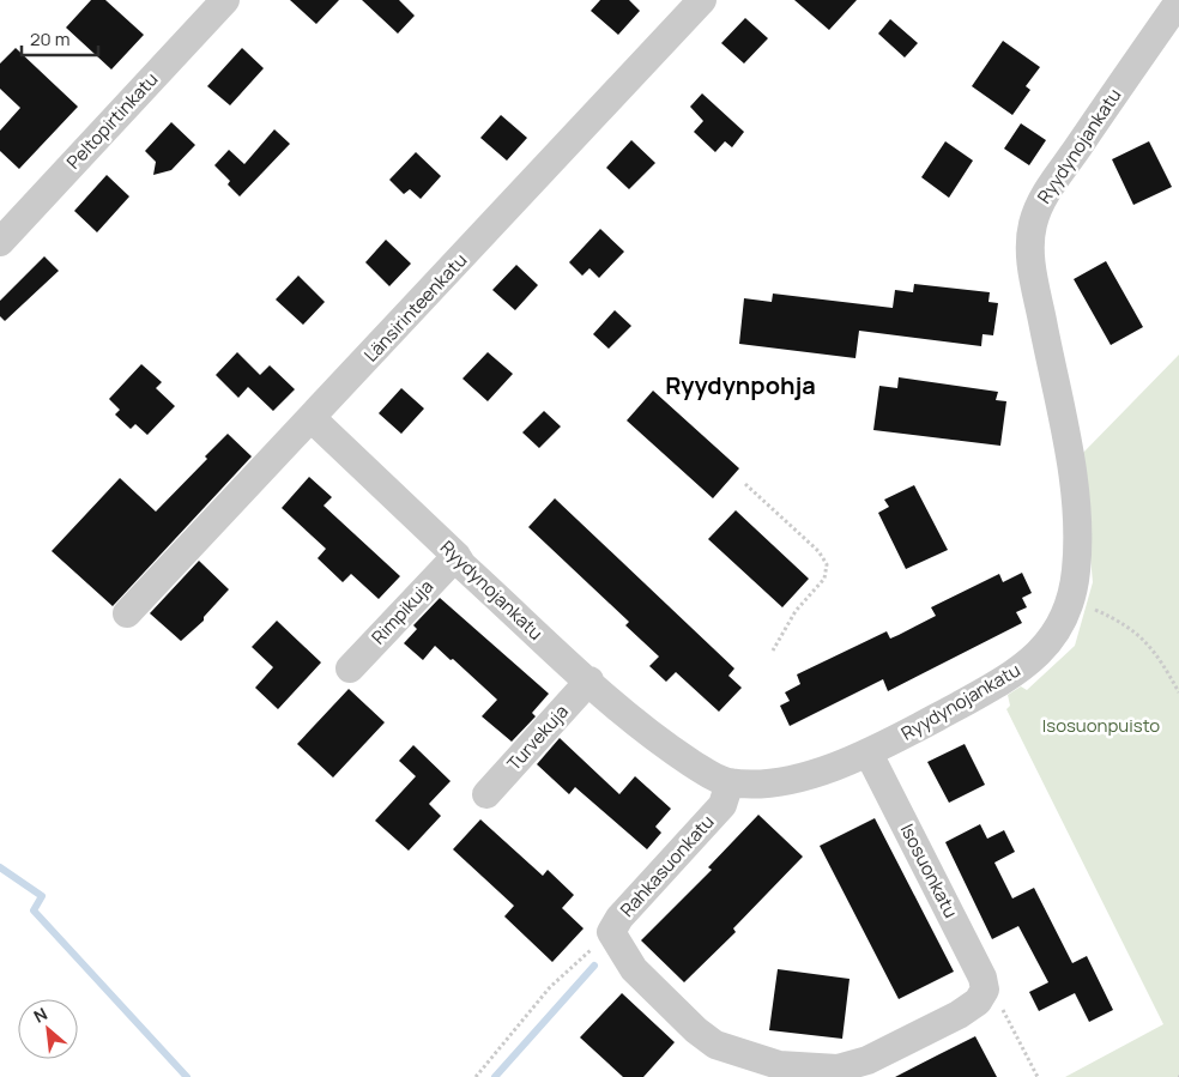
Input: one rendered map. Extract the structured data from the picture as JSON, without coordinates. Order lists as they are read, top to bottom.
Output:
{
  "streets": {
    "street": [
      "Peltopirtinkatu",
      "Ryydynojankatu",
      "Länsirinteenkatu",
      "Rimpikuja",
      "Turvekuja",
      "Rahkasuonkatu",
      "Isosuonkatu"
    ]
  },
  "crossings": [
    ["Ryydynojankatu", "Länsirinteenkatu"],
    ["Ryydynojankatu", "Rimpikuja"],
    ["Ryydynojankatu", "Turvekuja"],
    ["Ryydynojankatu", "Rahkasuonkatu"],
    ["Ryydynojankatu", "Isosuonkatu"],
    ["Rahkasuonkatu", "Isosuonkatu"]
  ],
  "districts": ["Ryydynpohja"],
  "parks": ["Isosuonpuisto"],
  "scale_bar": "20 m",
  "north": "top left"
}
